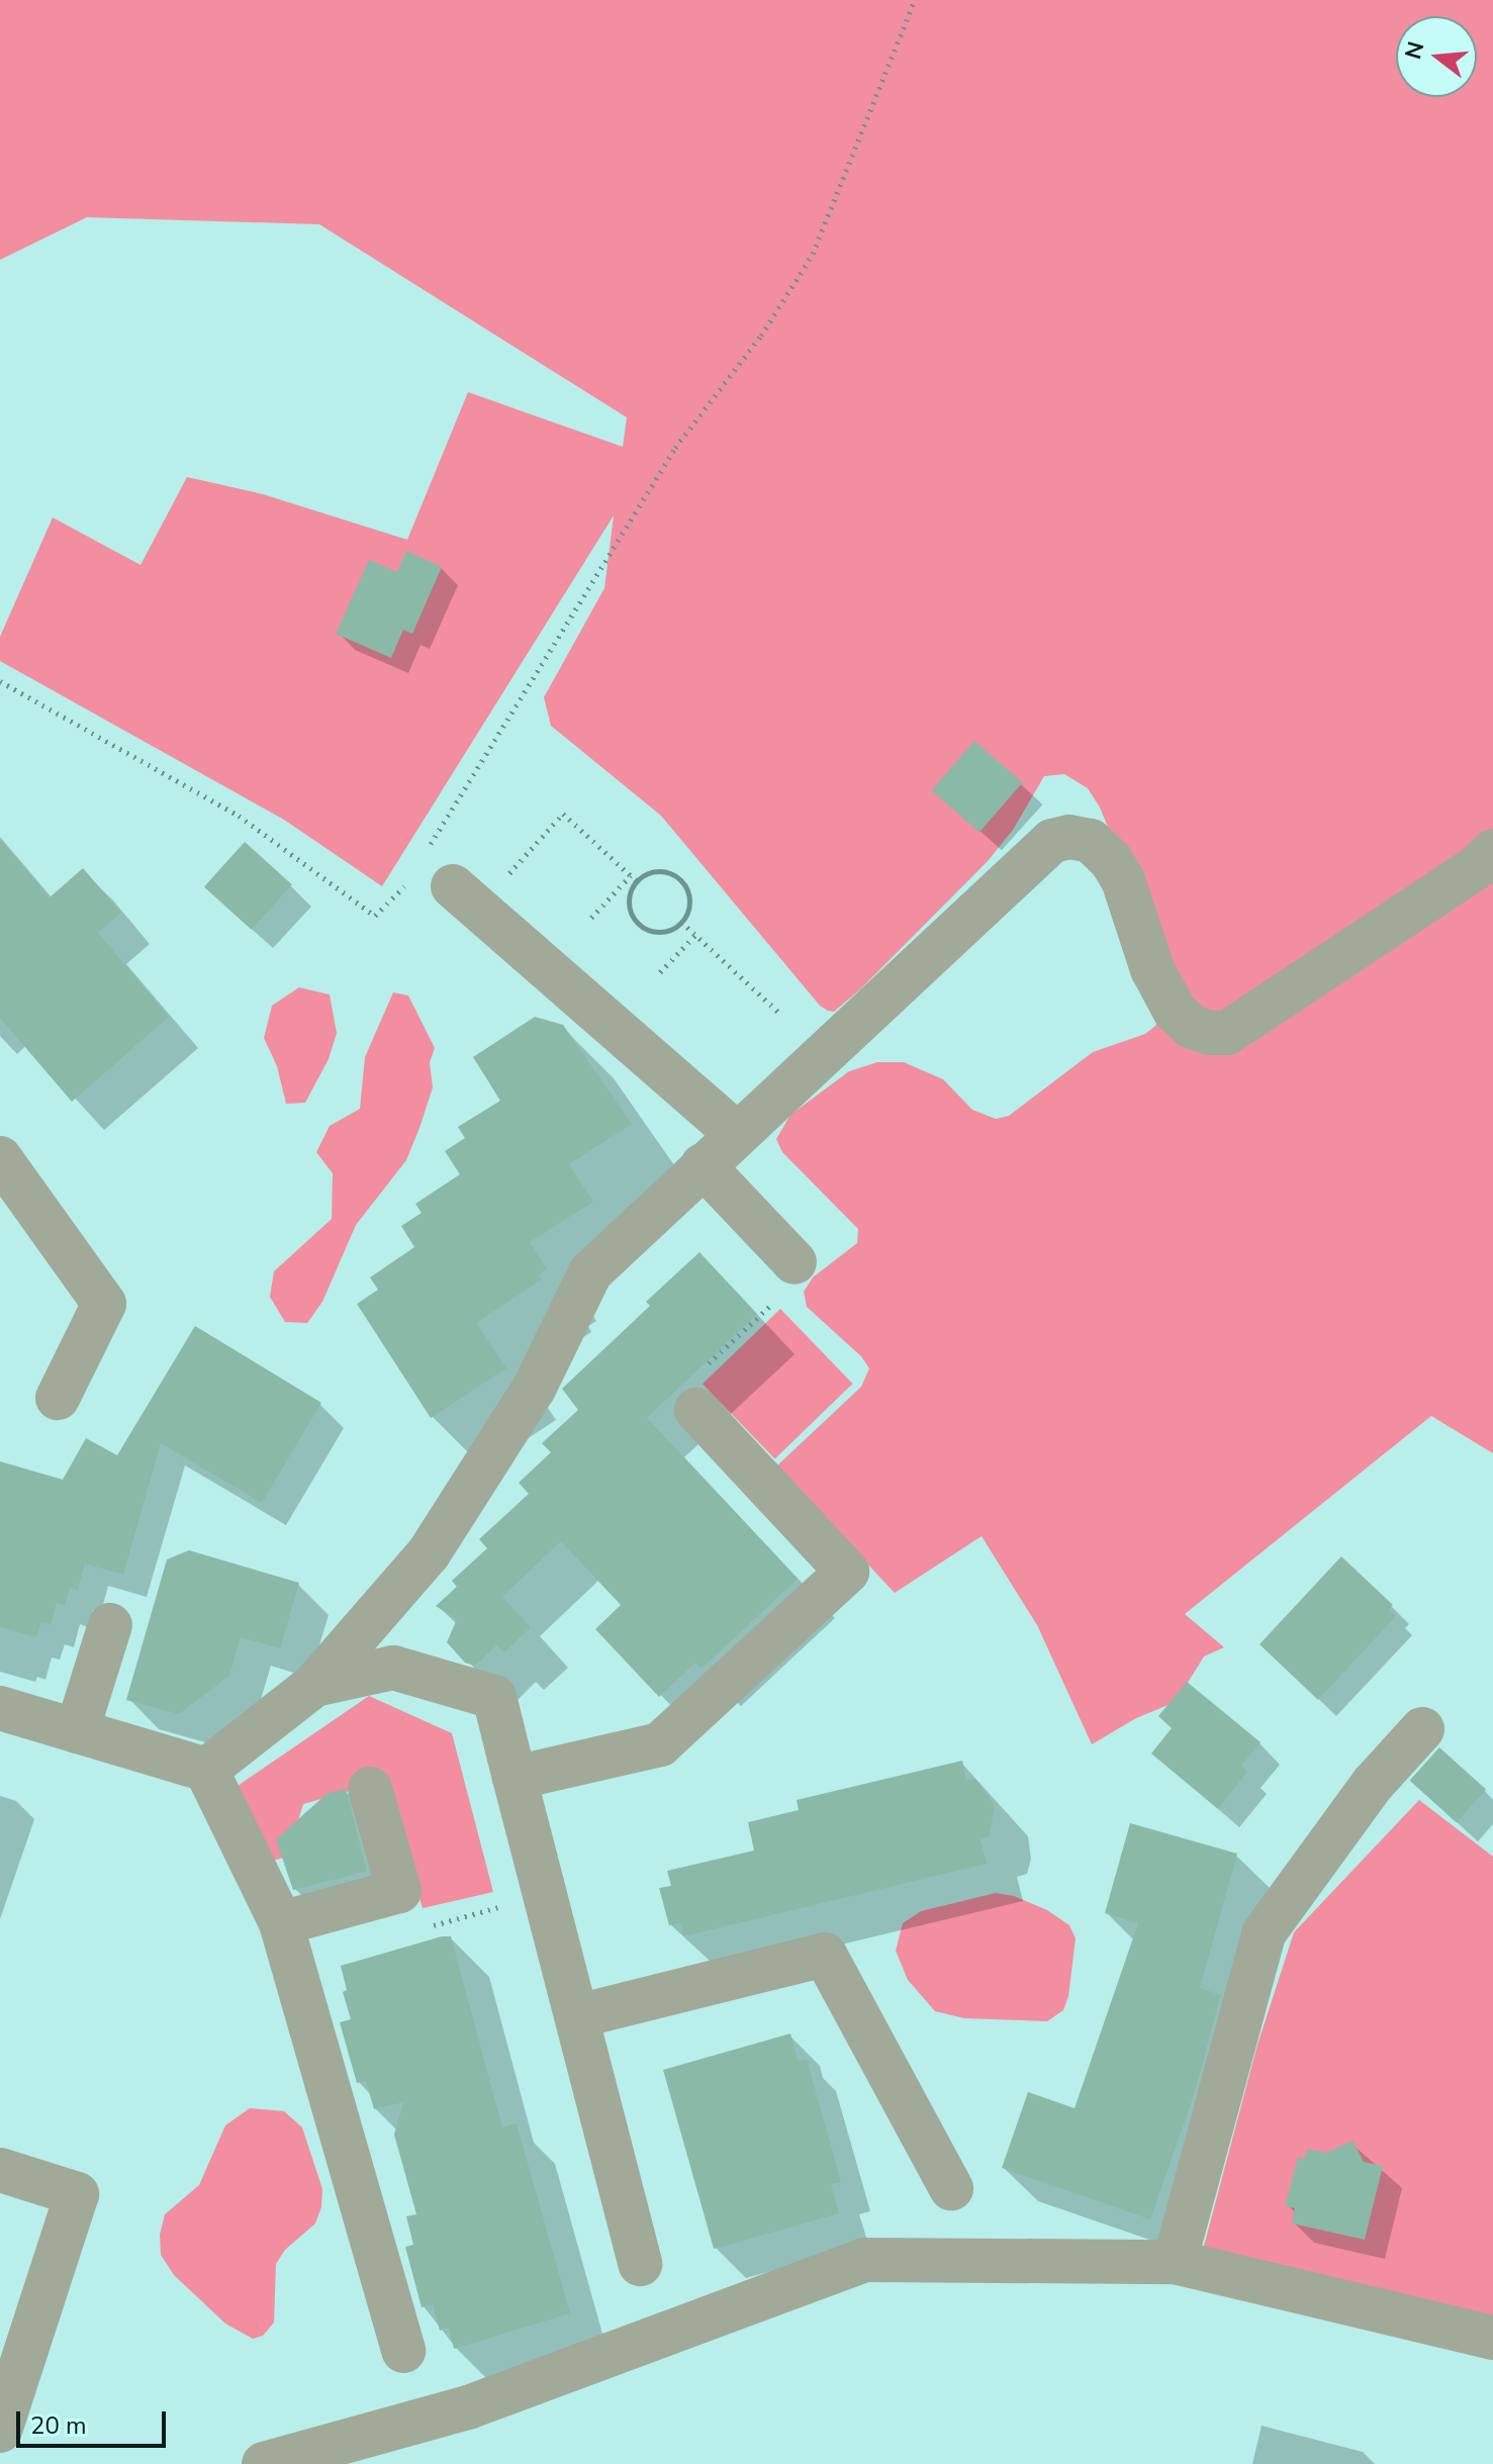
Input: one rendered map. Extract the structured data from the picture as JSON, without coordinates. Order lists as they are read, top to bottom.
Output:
{
  "scale_bar": "20 m",
  "north": "left"
}
